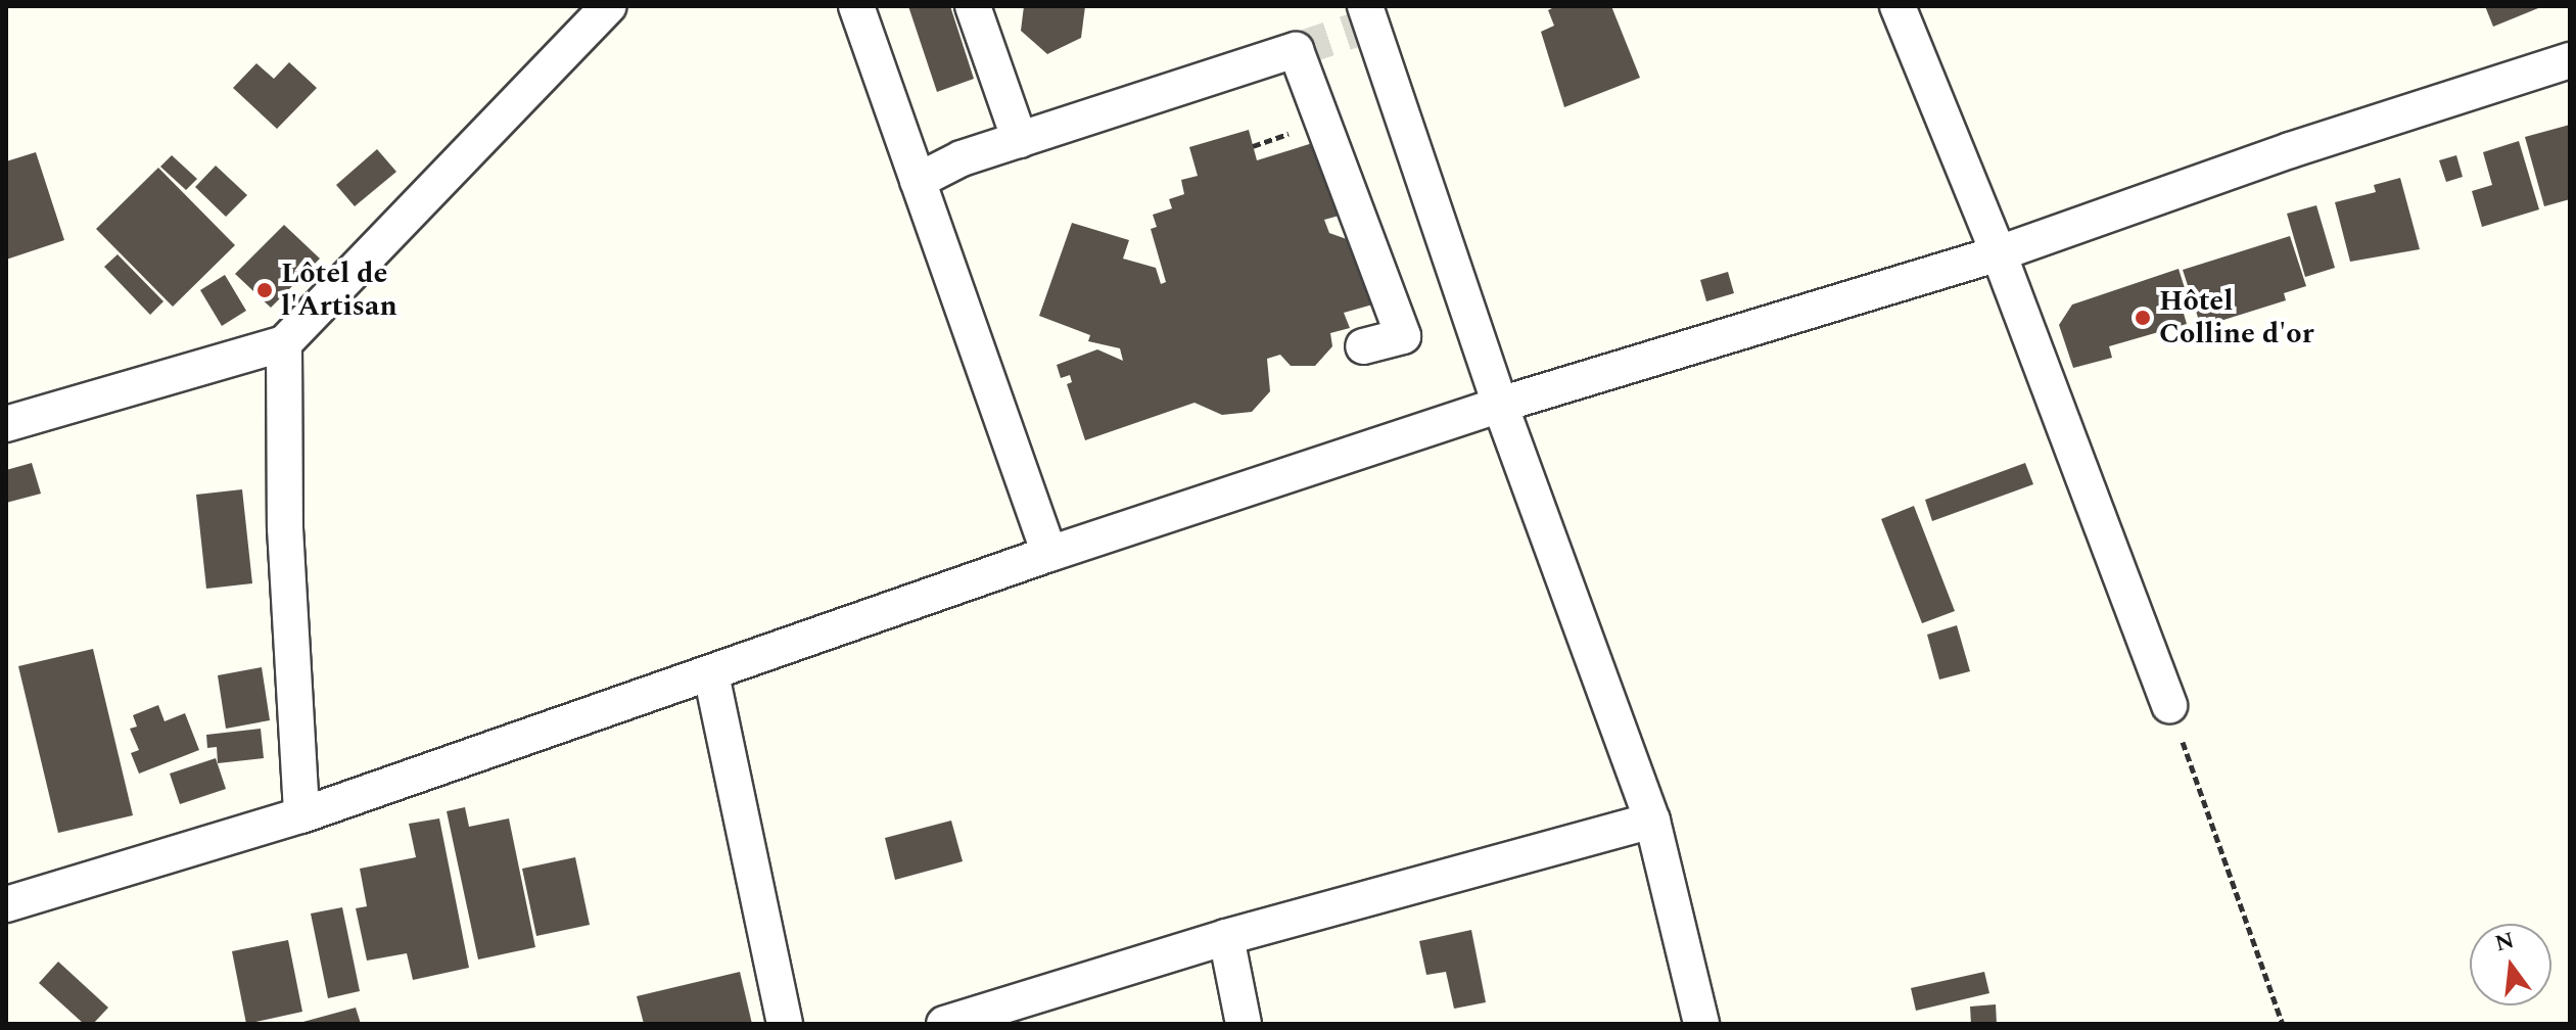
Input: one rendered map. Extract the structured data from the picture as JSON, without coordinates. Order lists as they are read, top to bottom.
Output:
{
  "places": ["Lôtel de l'Artisan", "Hôtel Colline d'or"],
  "north": "top"
}
